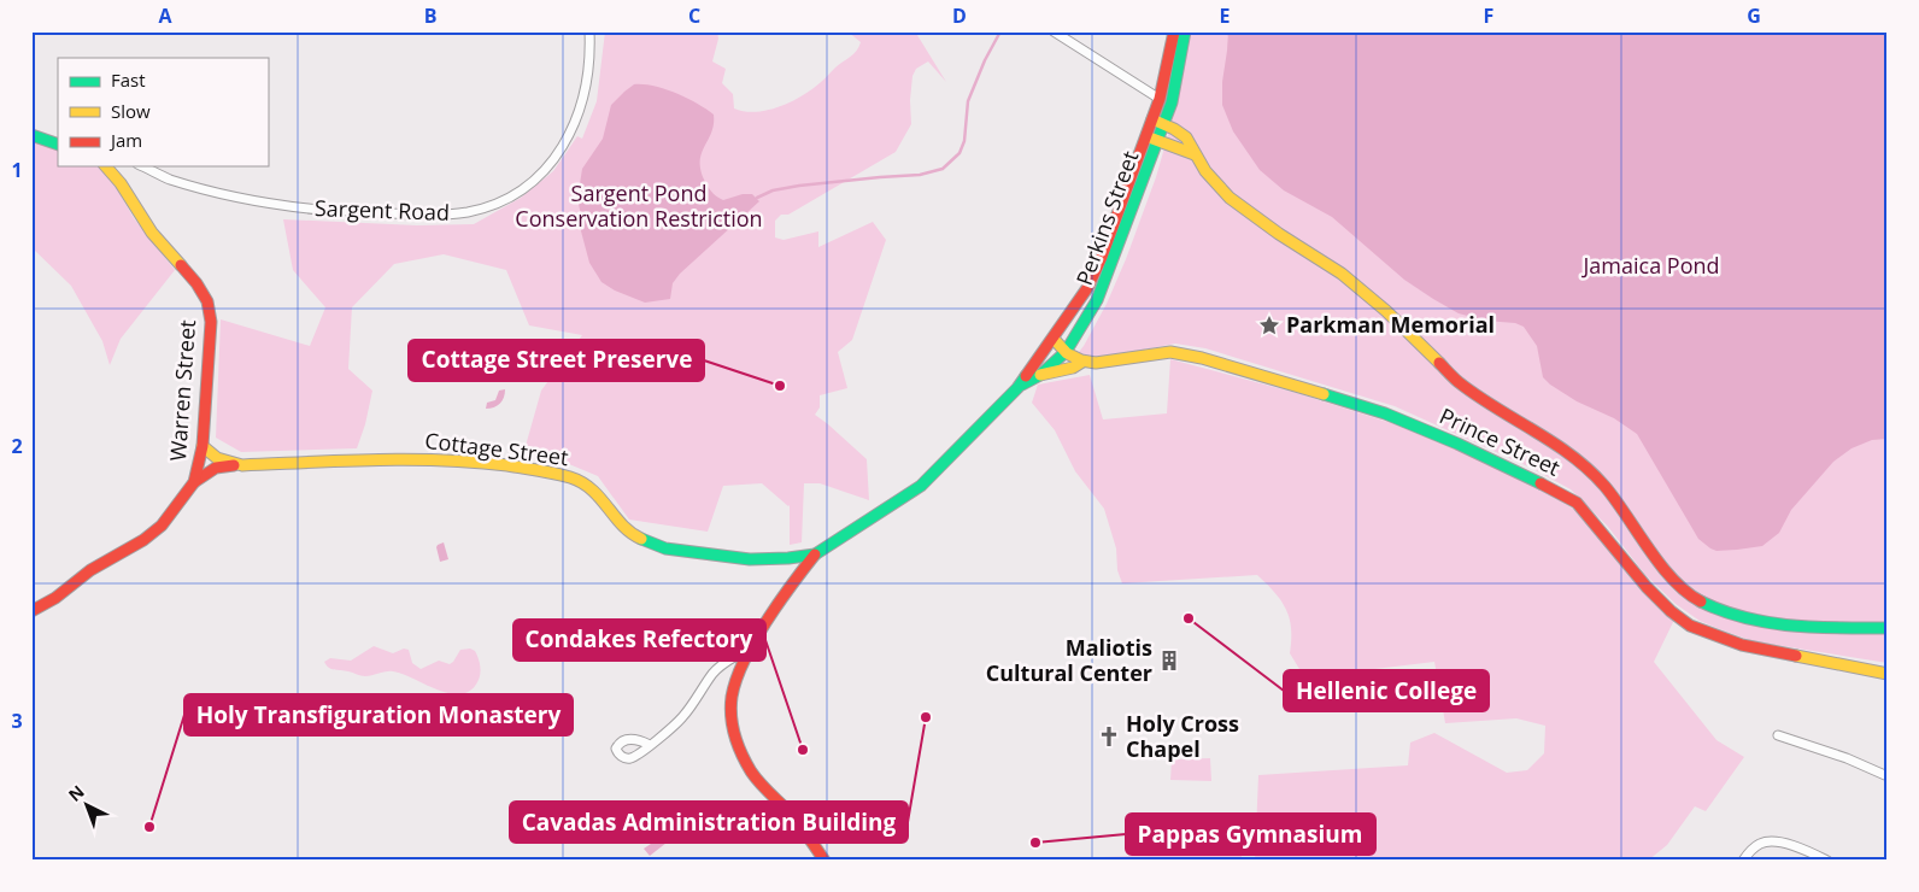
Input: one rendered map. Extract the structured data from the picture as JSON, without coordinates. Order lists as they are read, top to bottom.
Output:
{
  "streets": {
    "main road": [
      "Perkins Street",
      "Warren Street",
      "Prince Street",
      "Cottage Street"
    ],
    "street": ["Sargent Road"]
  },
  "crossings": [
    ["Perkins Street", "Cottage Street"],
    ["Warren Street", "Cottage Street"]
  ],
  "parks": ["Sargent Pond Conservation Restriction", "Jamaica Pond"],
  "places": {
    "place": ["Parkman Memorial"],
    "other": [
      "Cottage Street Preserve",
      "Hellenic College",
      "Cavadas Administration Building",
      "Condakes Refectory",
      "Holy Transfiguration Monastery",
      "Pappas Gymnasium"
    ],
    "building": ["Maliotis Cultural Center"],
    "church": ["Holy Cross Chapel"]
  },
  "legend": ["Fast", "Slow", "Jam"],
  "north": "top left",
  "grid": {
    "columns": [
      "A",
      "B",
      "C",
      "D",
      "E",
      "F",
      "G"
    ],
    "rows": ["1", "2", "3"]
  }
}
